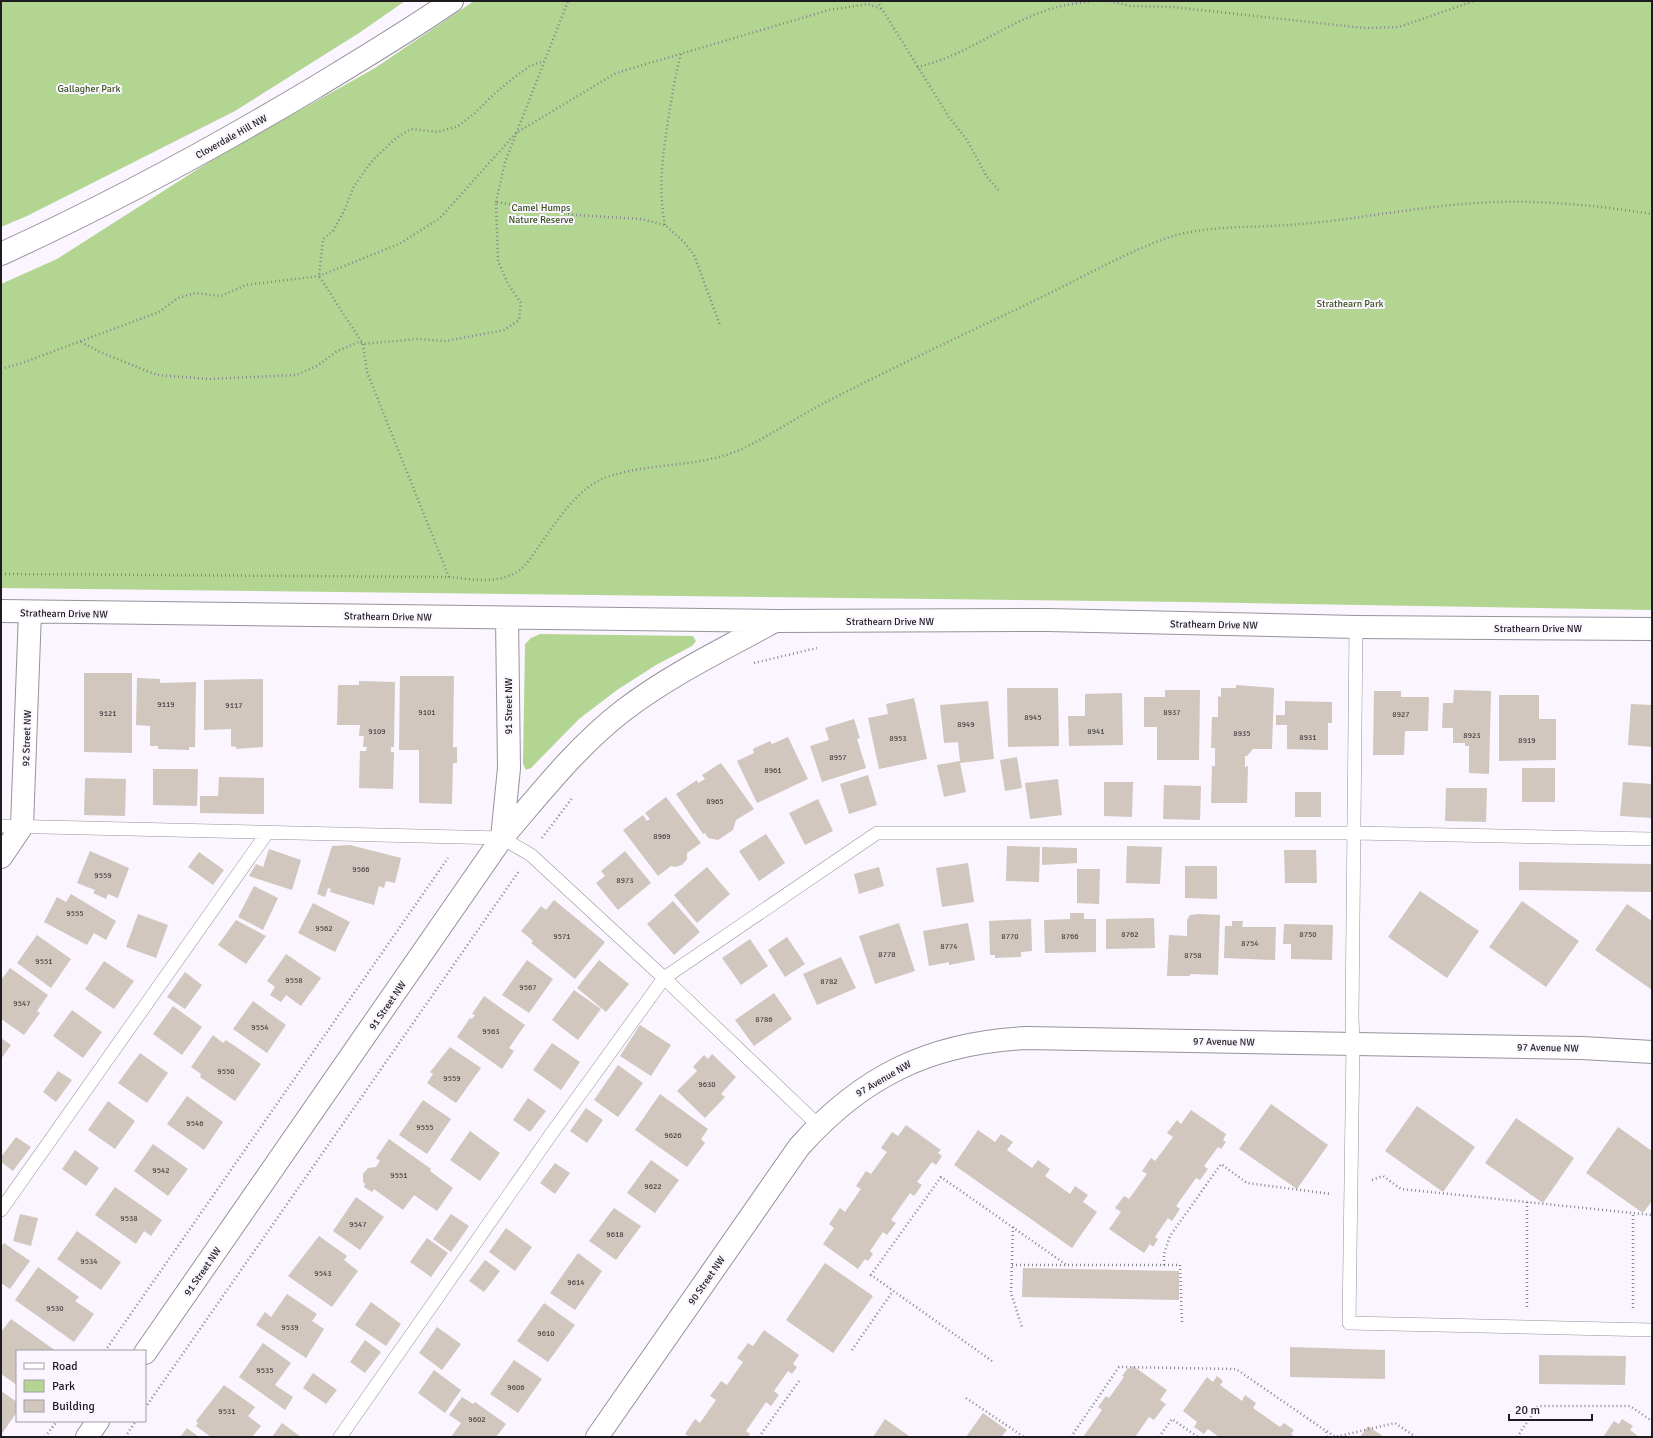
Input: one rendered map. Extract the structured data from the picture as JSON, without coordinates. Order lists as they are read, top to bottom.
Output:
{
  "streets": {
    "street": [
      "Cloverdale Hill NW",
      "Strathearn Drive NW",
      "91 Street NW",
      "92 Street NW",
      "97 Avenue NW",
      "90 Street NW"
    ]
  },
  "crossings": [
    ["Strathearn Drive NW", "91 Street NW"],
    ["Strathearn Drive NW", "92 Street NW"],
    ["97 Avenue NW", "90 Street NW"]
  ],
  "parks": ["Gallagher Park", "Camel Humps Nature Reserve", "Strathearn Park"],
  "house_numbers": [
    "9119",
    "9117",
    "9101",
    "8937",
    "9121",
    "8927",
    "8945",
    "8949",
    "9109",
    "8941",
    "8935",
    "8923",
    "8931",
    "8953",
    "8919",
    "8957",
    "8961",
    "8965",
    "8969",
    "9566",
    "9559",
    "8973",
    "9555",
    "9562",
    "8762",
    "8750",
    "9571",
    "8770",
    "8766",
    "8754",
    "8774",
    "8778",
    "8758",
    "9551",
    "9558",
    "8782",
    "9567",
    "9547",
    "8786",
    "9554",
    "9563",
    "9550",
    "9559",
    "9630",
    "9546",
    "9555",
    "9626",
    "9542",
    "9551",
    "9622",
    "9538",
    "9547",
    "9618",
    "9534",
    "9543",
    "9614",
    "9530",
    "9539",
    "9610",
    "9535",
    "9606",
    "9531",
    "9602"
  ],
  "legend": ["Road", "Park", "Building"],
  "scale_bar": "20 m"
}
